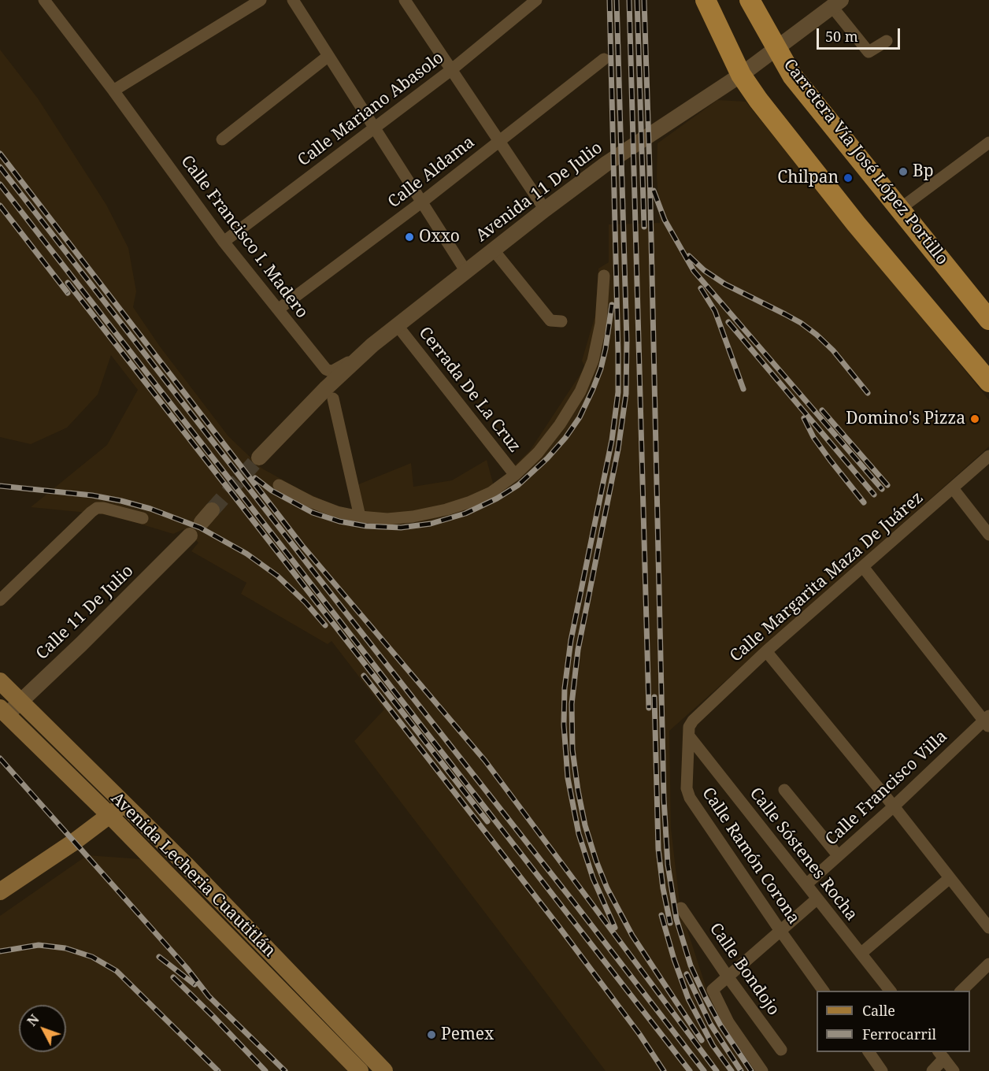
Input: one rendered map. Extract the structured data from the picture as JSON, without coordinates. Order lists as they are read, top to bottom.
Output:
{
  "streets": {
    "main road": ["Carretera Vía José López Portillo", "Avenida Lecheria Cuautitlán"],
    "street": [
      "Calle Mariano Abasolo",
      "Calle Aldama",
      "Avenida 11 De Julio",
      "Calle Francisco I. Madero",
      "Cerrada De La Cruz",
      "Calle Margarita Maza De Juárez",
      "Calle 11 De Julio",
      "Calle Francisco Villa",
      "Calle Sóstenes Rocha",
      "Calle Ramón Corona",
      "Calle Bondojo"
    ]
  },
  "crossings": [
    ["Calle Mariano Abasolo", "Calle Francisco I. Madero"],
    ["Carretera Vía José López Portillo", "Avenida 11 De Julio"],
    ["Calle Aldama", "Calle Francisco I. Madero"],
    ["Avenida 11 De Julio", "Calle Francisco I. Madero"],
    ["Avenida 11 De Julio", "Cerrada De La Cruz"],
    ["Calle Margarita Maza De Juárez", "Calle Sóstenes Rocha"],
    ["Calle Margarita Maza De Juárez", "Calle Ramón Corona"],
    ["Calle 11 De Julio", "Avenida Lecheria Cuautitlán"],
    ["Calle Francisco Villa", "Calle Sóstenes Rocha"],
    ["Calle Sóstenes Rocha", "Calle Ramón Corona"]
  ],
  "places": [
    "Bp",
    "Chilpan",
    "Oxxo",
    "Domino's Pizza",
    "Pemex"
  ],
  "legend": ["Calle", "Ferrocarril"],
  "scale_bar": "50 m",
  "north": "top left"
}
